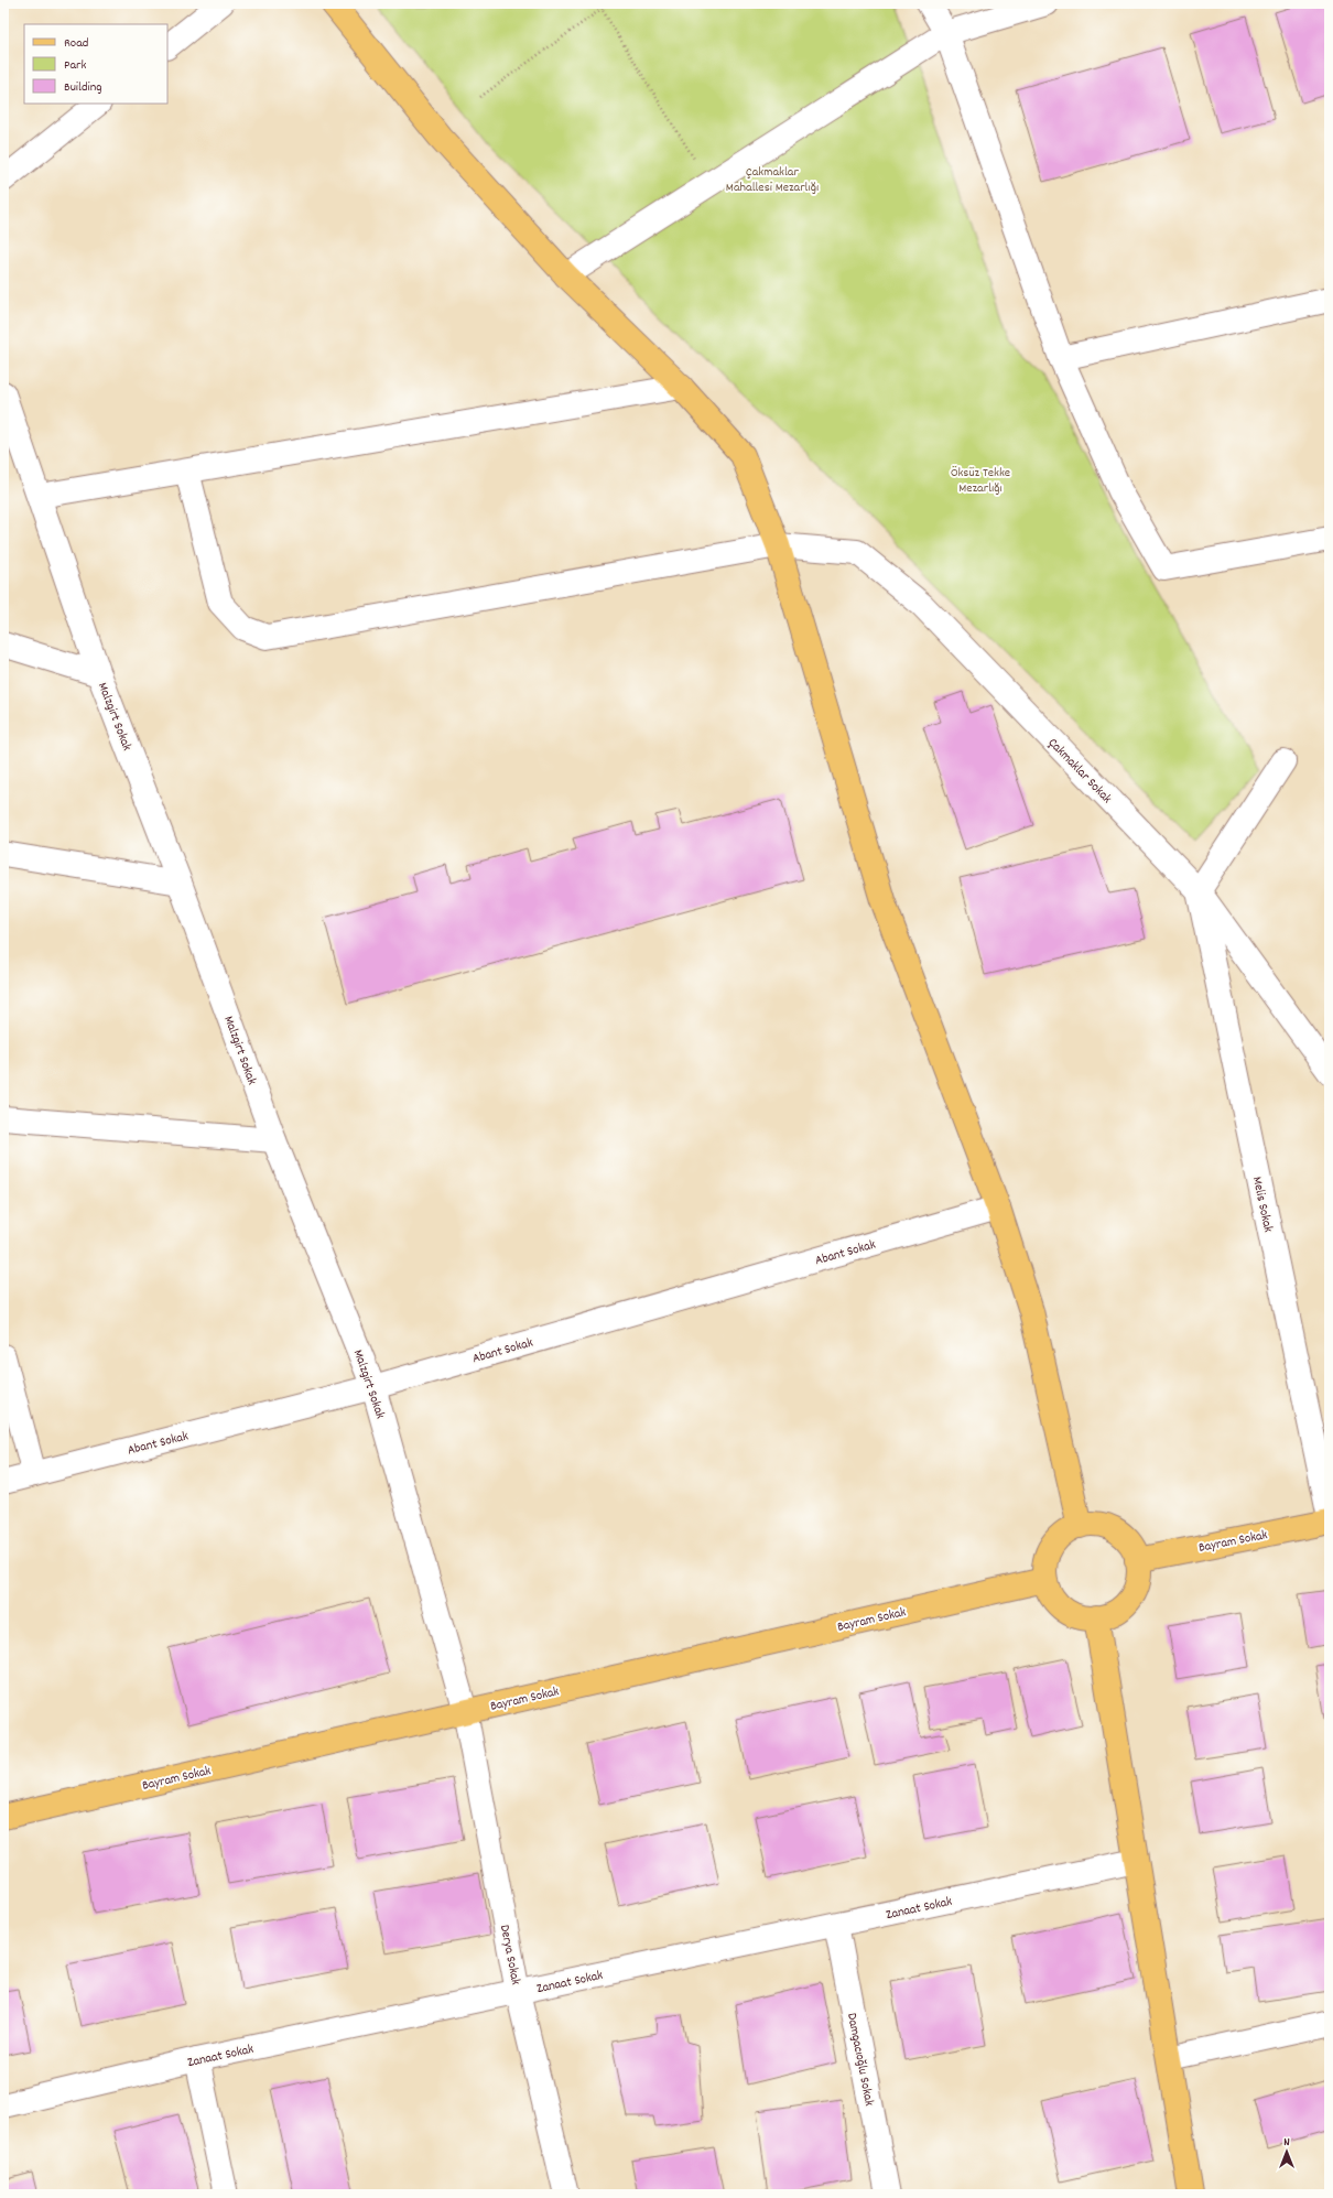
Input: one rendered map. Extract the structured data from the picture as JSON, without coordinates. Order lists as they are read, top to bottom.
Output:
{
  "streets": {
    "main road": ["Bayram Sokak"],
    "street": [
      "Malzgirt Sokak",
      "Çakmaklar Sokak",
      "Melis Sokak",
      "Abant Sokak",
      "Zanaat Sokak",
      "Derya Sokak",
      "Damgacıoğlu Sokak"
    ]
  },
  "crossings": [
    ["Malzgirt Sokak", "Abant Sokak"],
    ["Malzgirt Sokak", "Bayram Sokak"],
    ["Malzgirt Sokak", "Derya Sokak"],
    ["Çakmaklar Sokak", "Melis Sokak"],
    ["Bayram Sokak", "Derya Sokak"],
    ["Zanaat Sokak", "Derya Sokak"],
    ["Zanaat Sokak", "Damgacıoğlu Sokak"]
  ],
  "parks": ["Çakmaklar Mahallesi Mezarlığı", "Öksüz Tekke Mezarlığı"],
  "legend": ["Road", "Park", "Building"],
  "north": "top"
}
